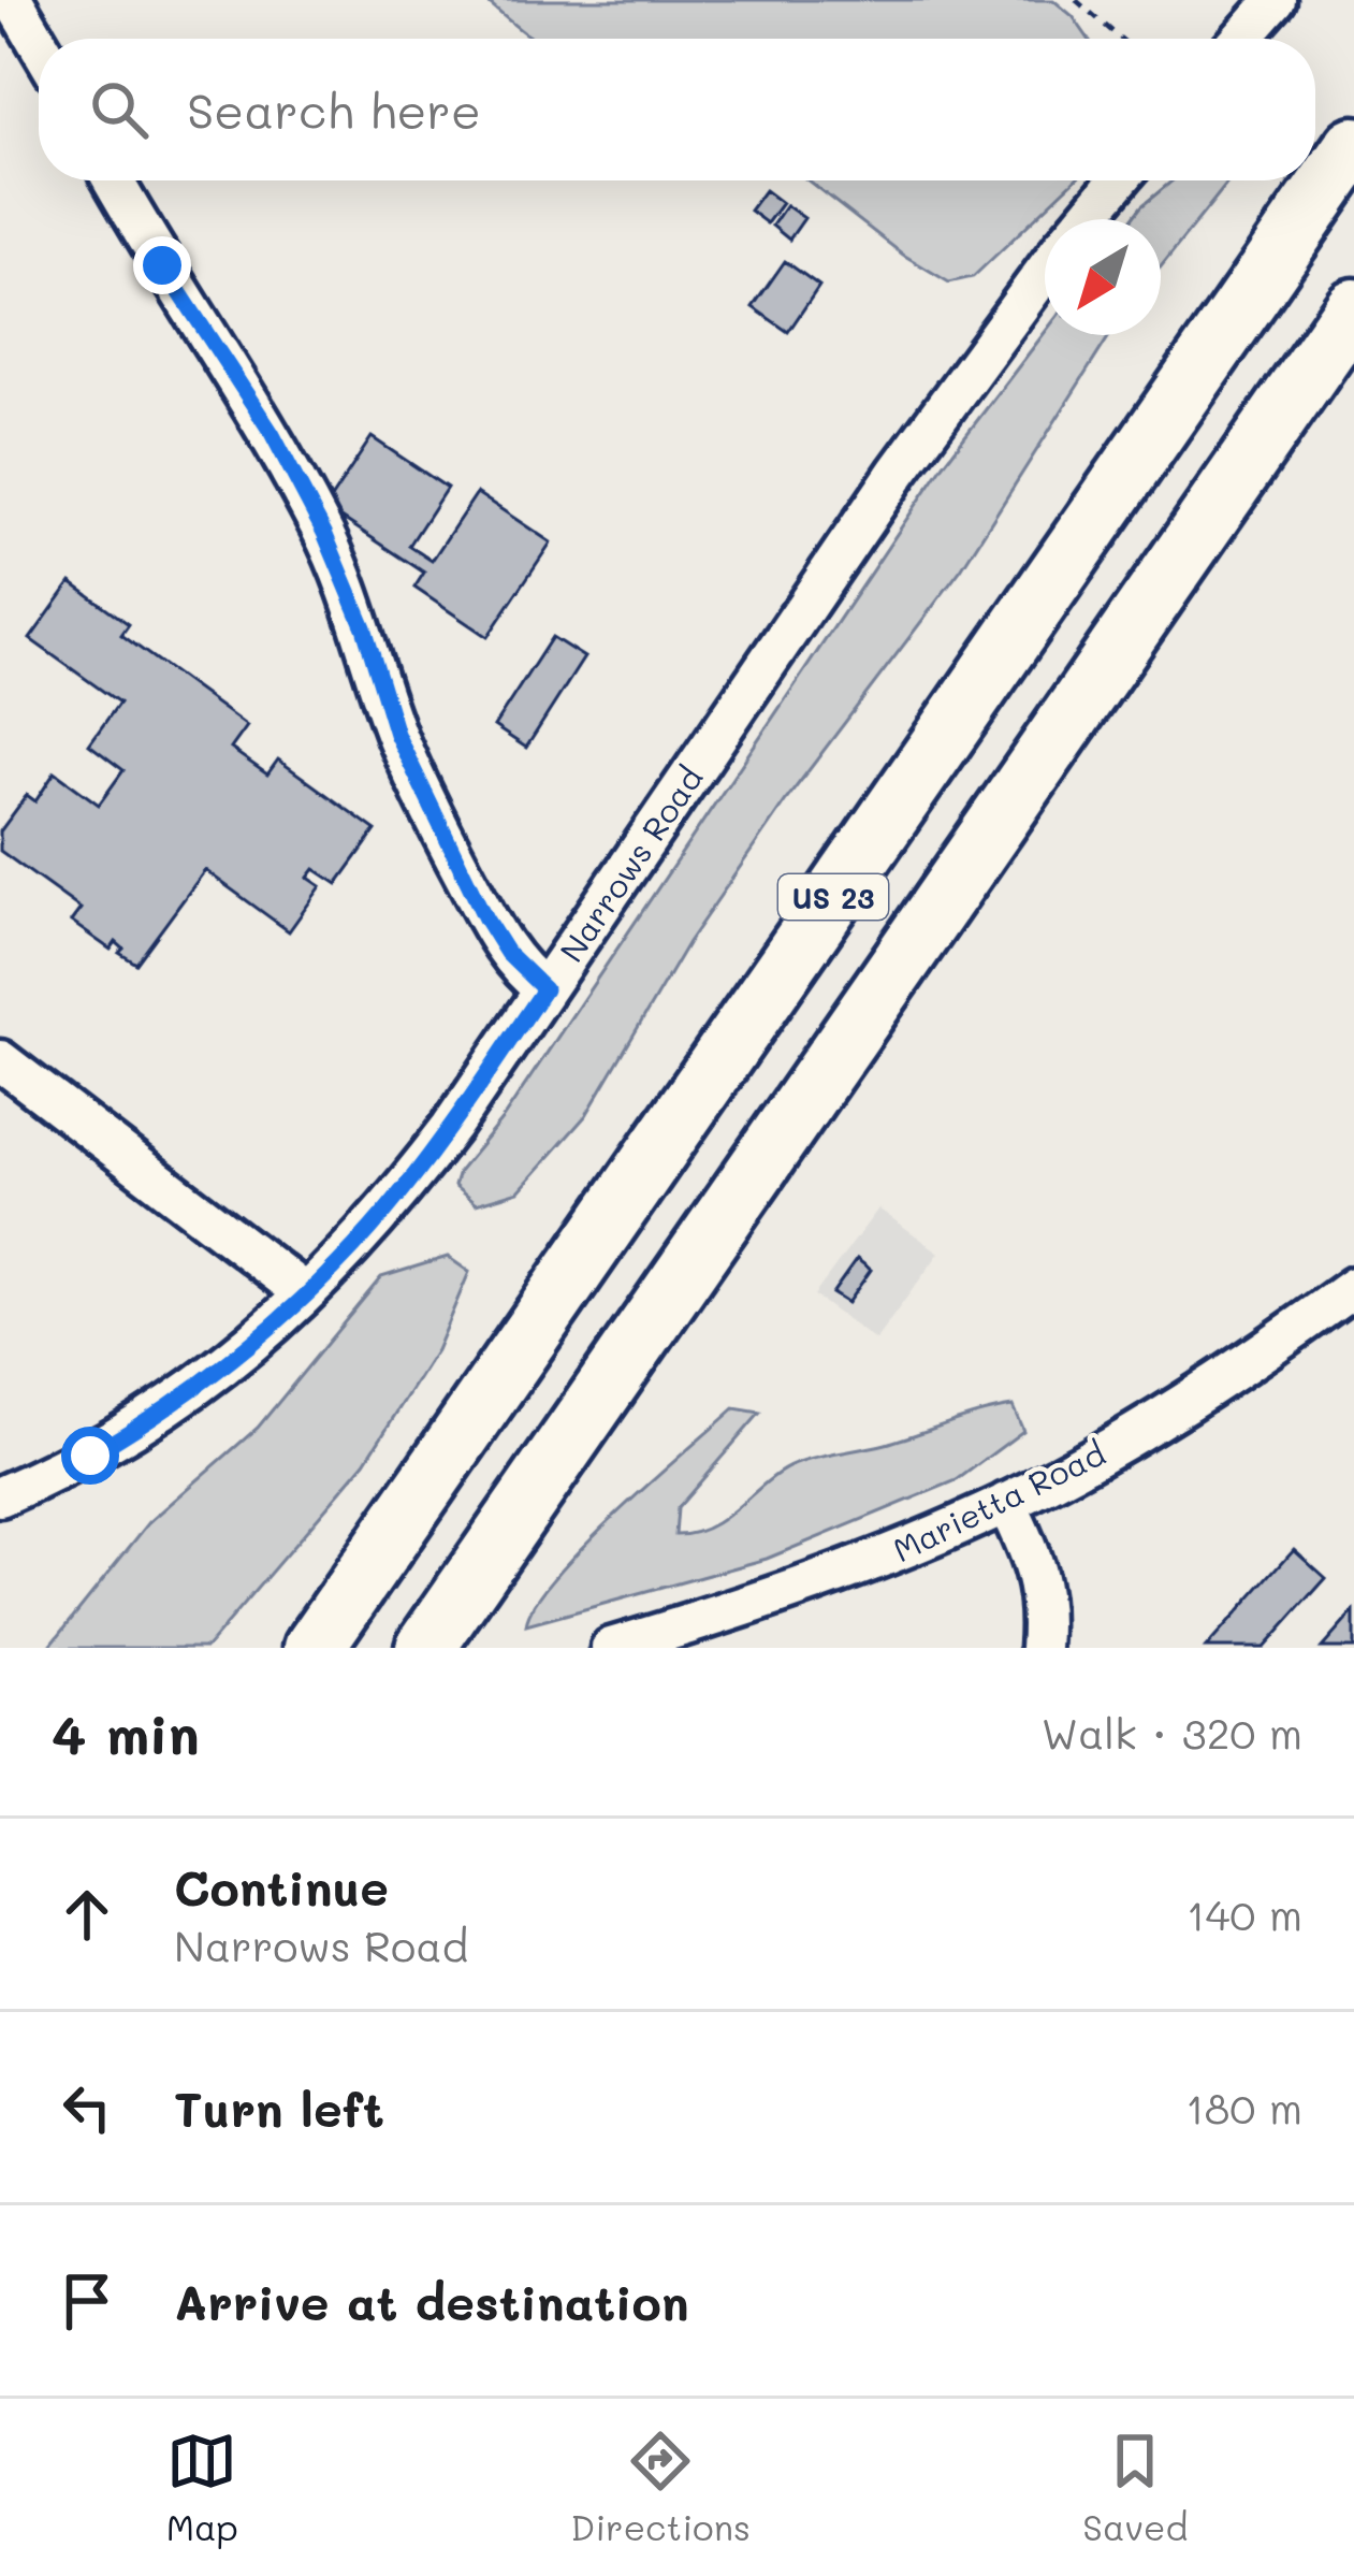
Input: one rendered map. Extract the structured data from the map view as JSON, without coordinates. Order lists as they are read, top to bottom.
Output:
{
  "streets": {
    "highway": ["US 23"],
    "street": ["Narrows Road", "Marietta Road"]
  },
  "north": "bottom left",
  "page": {
    "search": "Search here",
    "heading": ["4 min", "Walk · 320 m"],
    "list": [
      ["Continue", "Narrows Road", "140 m"],
      ["Turn left", "180 m"],
      "Arrive at destination"
    ],
    "nav": ["Map", "Directions", "Saved"]
  }
}
